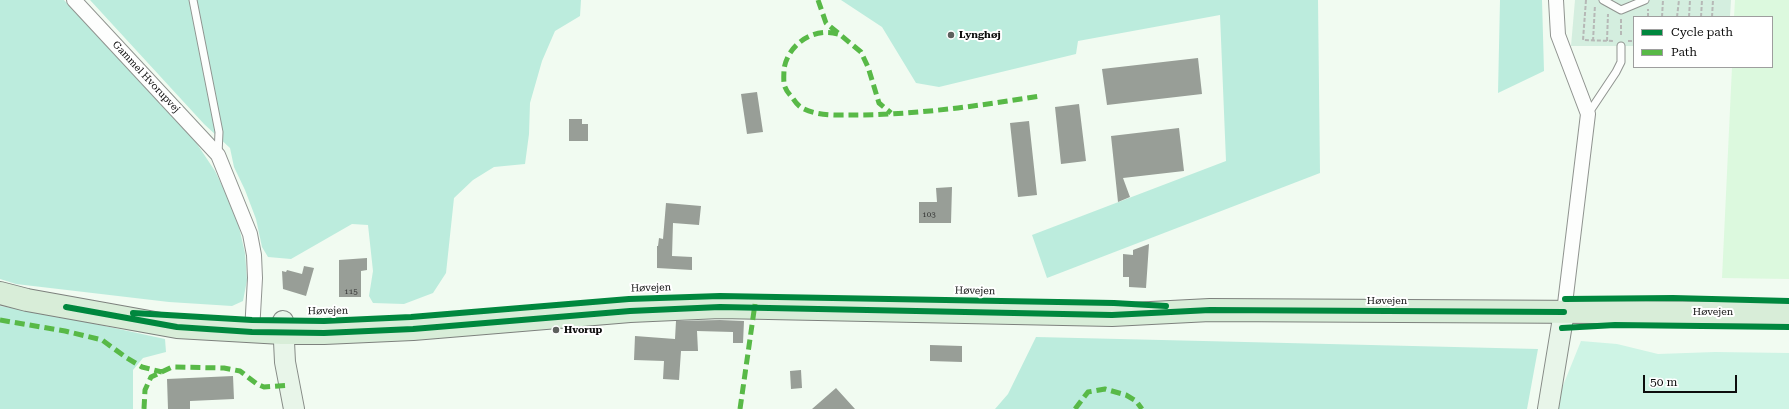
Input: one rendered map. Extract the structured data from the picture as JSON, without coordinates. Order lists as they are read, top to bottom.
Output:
{
  "streets": {
    "main road": ["Høvejen"],
    "street": ["Gammel Hvorupvej"]
  },
  "crossings": [
    ["Gammel Hvorupvej", "Høvejen"]
  ],
  "places": ["Lynghøj", "Hvorup"],
  "house_numbers": ["103", "115"],
  "legend": ["Cycle path", "Path"],
  "scale_bar": "50 m"
}
